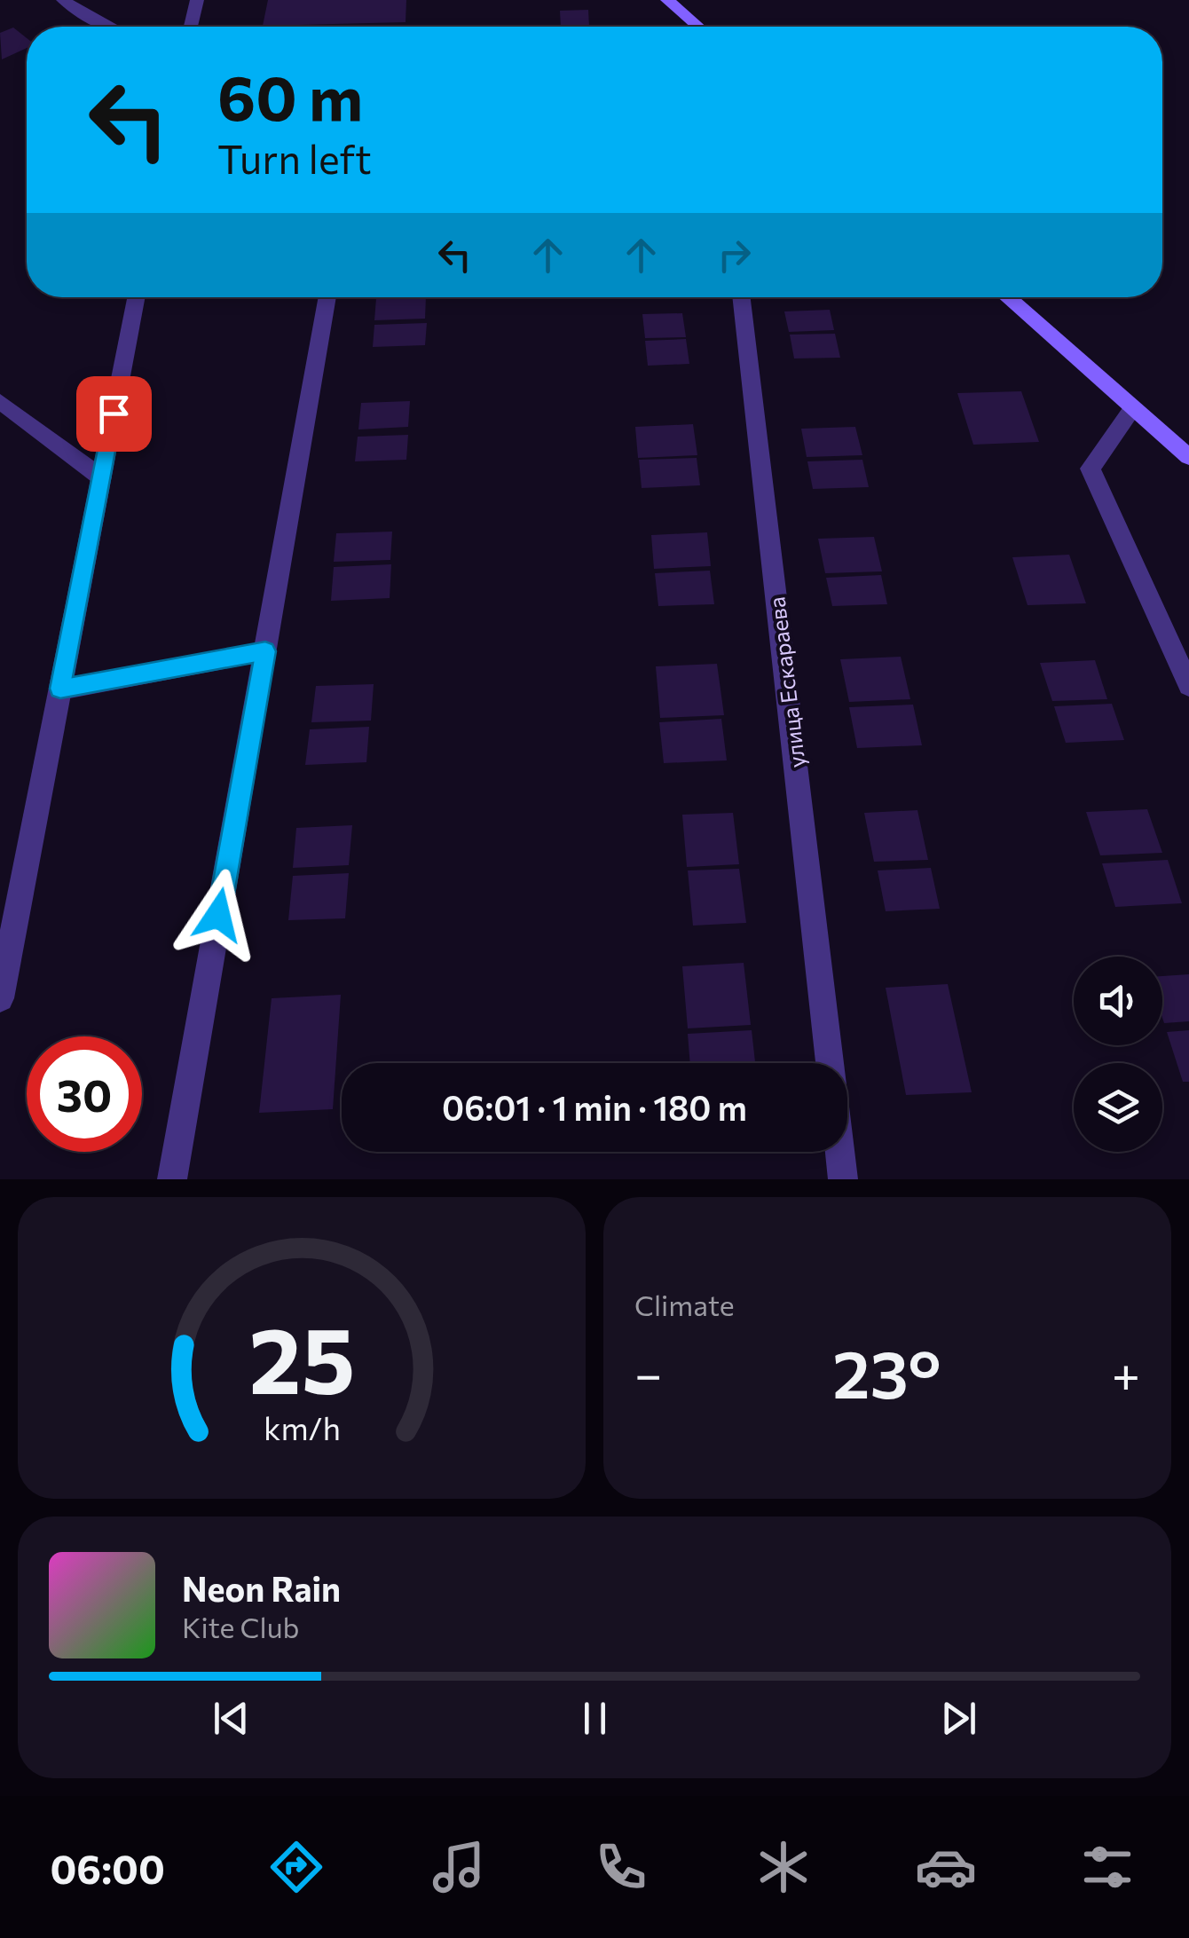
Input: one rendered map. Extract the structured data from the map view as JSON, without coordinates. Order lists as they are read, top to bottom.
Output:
{
  "streets": {
    "street": ["улица Ескараева"]
  },
  "page": {
    "turn": ["60 m", "Turn left"],
    "limit": "30",
    "trip": "06:01 · 1 min · 180 m",
    "tile": "Climate",
    "heat": ["−", "23°", "+"],
    "song": ["Neon Rain", "Kite Club"],
    "tabs": "06:00",
    "gauge": ["25", "km/h"]
  }
}
